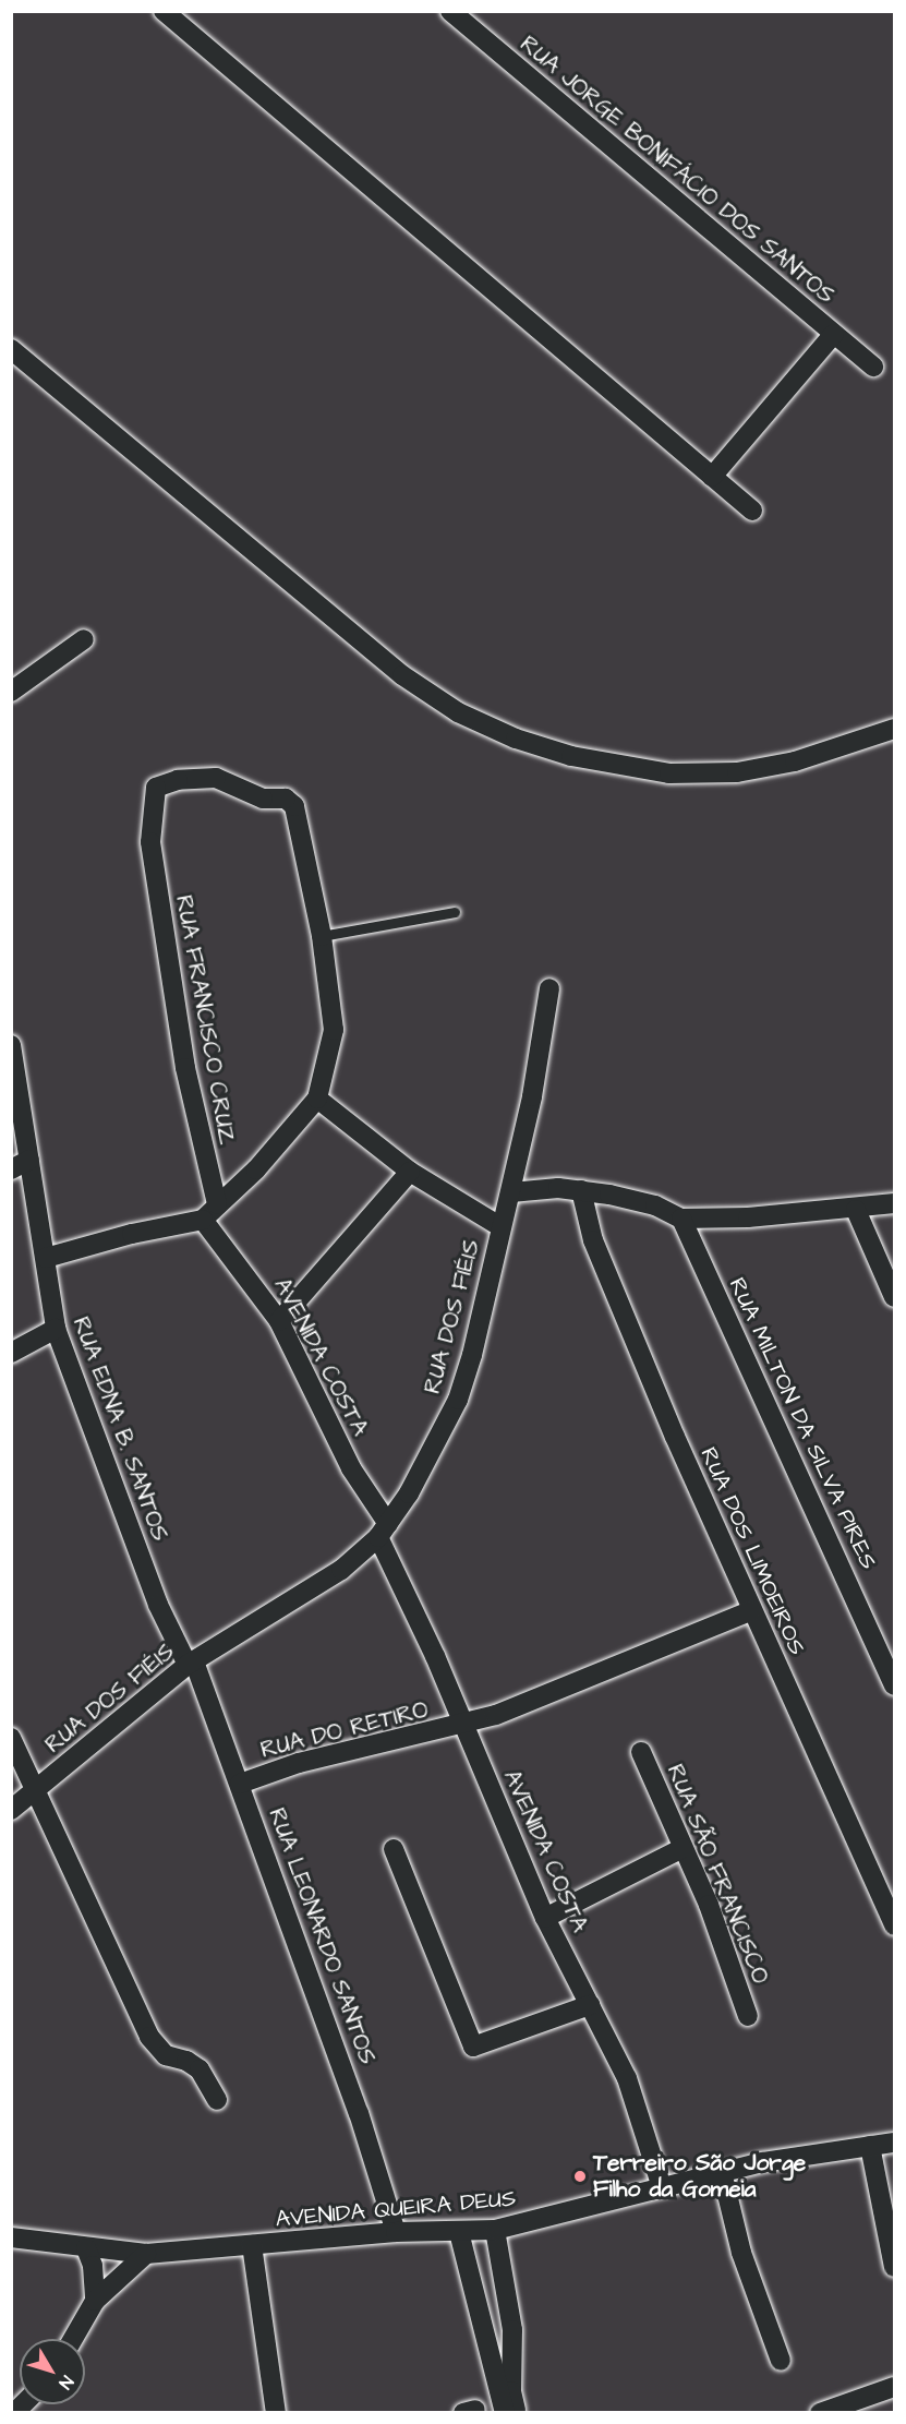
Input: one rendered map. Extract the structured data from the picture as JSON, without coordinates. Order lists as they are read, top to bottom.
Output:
{
  "streets": {
    "street": [
      "RUA JORGE BONIFÁCIO DOS SANTOS",
      "RUA FRANCISCO CRUZ",
      "RUA DOS FIÉIS",
      "AVENIDA COSTA",
      "RUA MILTON DA SILVA PIRES",
      "RUA EDNA B. SANTOS",
      "RUA DOS LIMOEIROS",
      "RUA DO RETIRO",
      "RUA SÃO FRANCISCO",
      "RUA LEONARDO SANTOS",
      "AVENIDA QUEIRA DEUS"
    ]
  },
  "crossings": [
    ["RUA DOS FIÉIS", "AVENIDA COSTA"],
    ["RUA DOS FIÉIS", "RUA EDNA B. SANTOS"],
    ["RUA DOS FIÉIS", "RUA LEONARDO SANTOS"],
    ["AVENIDA COSTA", "RUA DO RETIRO"],
    ["AVENIDA COSTA", "AVENIDA QUEIRA DEUS"],
    ["RUA EDNA B. SANTOS", "RUA LEONARDO SANTOS"],
    ["RUA DOS LIMOEIROS", "RUA DO RETIRO"],
    ["RUA DO RETIRO", "RUA LEONARDO SANTOS"],
    ["RUA LEONARDO SANTOS", "AVENIDA QUEIRA DEUS"]
  ],
  "places": ["Terreiro São Jorge Filho da Gomeia"],
  "north": "bottom right"
}
